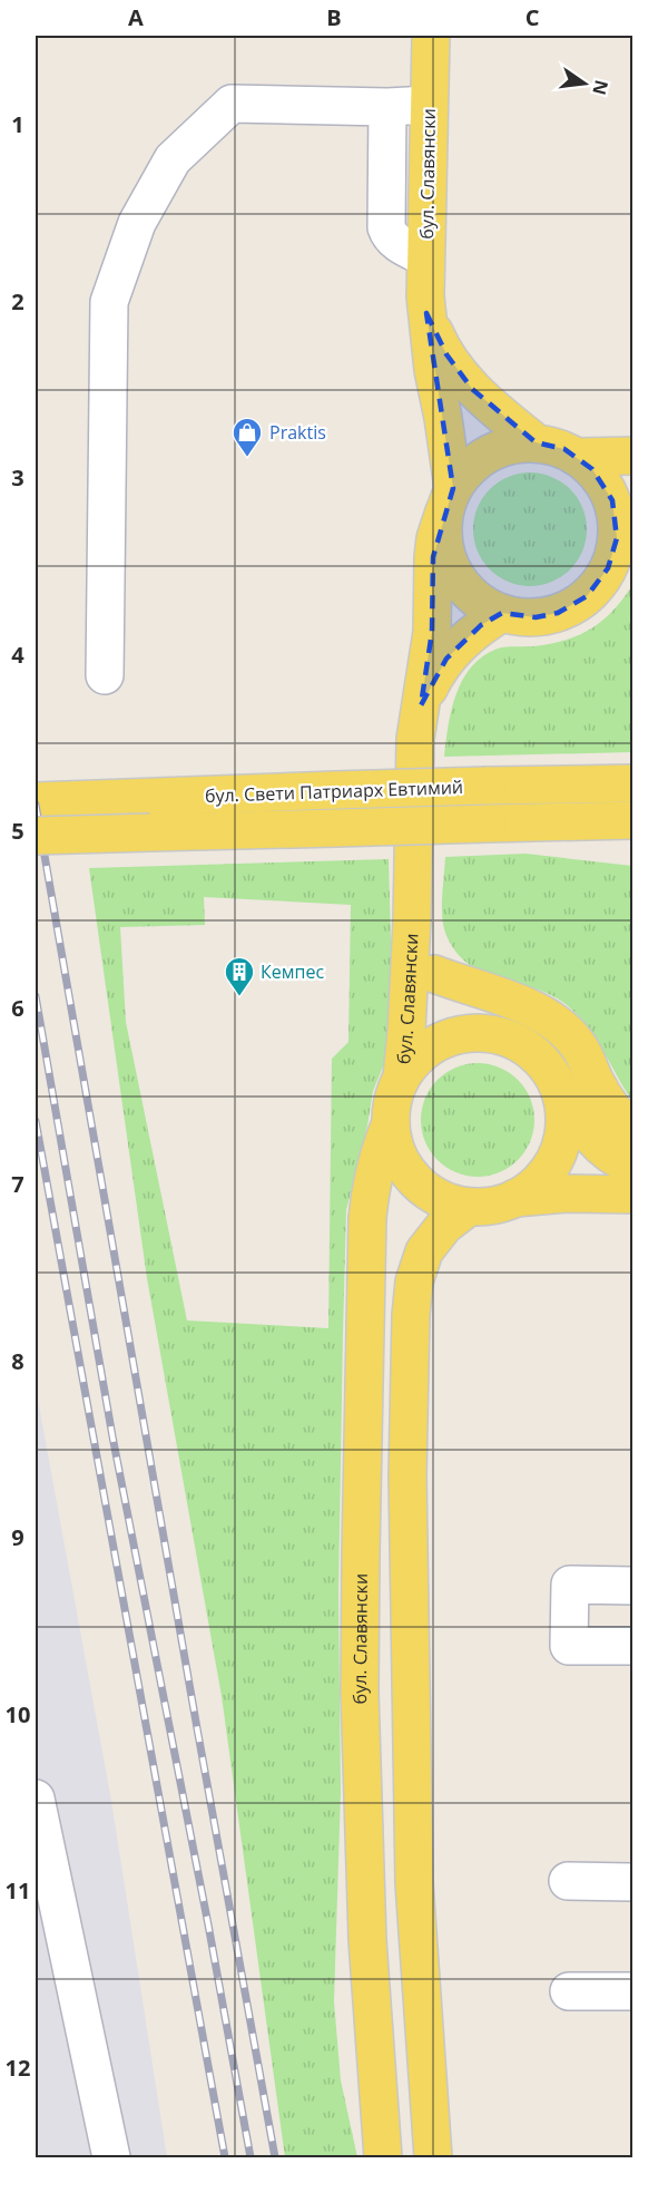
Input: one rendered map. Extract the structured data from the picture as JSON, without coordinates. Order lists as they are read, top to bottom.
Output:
{
  "streets": {
    "main road": ["бул. Славянски", "бул. Свети Патриарх Евтимий"]
  },
  "places": {
    "shop": ["Praktis"],
    "building": ["Кемпес"]
  },
  "north": "right",
  "grid": {
    "columns": ["A", "B", "C"],
    "rows": [
      "1",
      "2",
      "3",
      "4",
      "5",
      "6",
      "7",
      "8",
      "9",
      "10",
      "11",
      "12"
    ]
  }
}
